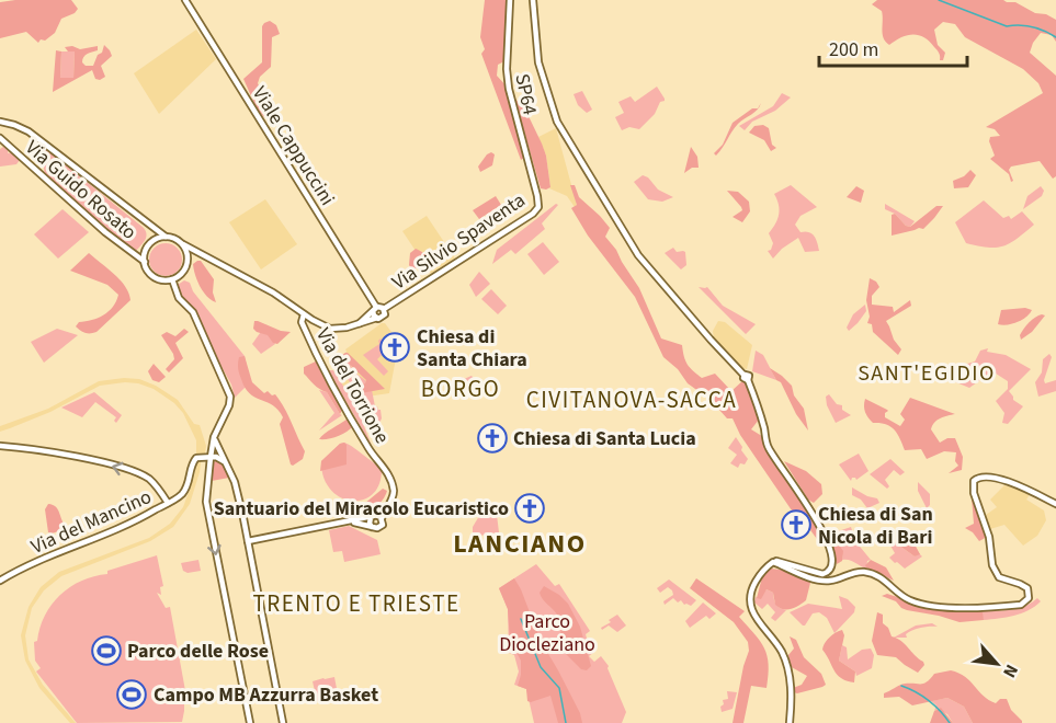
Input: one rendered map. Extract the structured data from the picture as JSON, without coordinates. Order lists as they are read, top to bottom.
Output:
{
  "streets": {
    "street": [
      "SP64",
      "Viale Cappuccini",
      "Via Guido Rosato",
      "Via Silvio Spaventa",
      "Via del Torrione",
      "Via del Mancino"
    ]
  },
  "crossings": [
    ["SP64", "Via Silvio Spaventa"]
  ],
  "districts": [
    "SANT'EGIDIO",
    "BORGO",
    "CIVITANOVA-SACCA",
    "LANCIANO",
    "TRENTO E TRIESTE"
  ],
  "parks": ["Parco Diocleziano"],
  "places": {
    "church": [
      "Chiesa di Santa Chiara",
      "Chiesa di Santa Lucia",
      "Santuario del Miracolo Eucaristico",
      "Chiesa di San Nicola di Bari"
    ],
    "sports": ["Parco delle Rose", "Campo MB Azzurra Basket"]
  },
  "scale_bar": "200 m",
  "north": "bottom right"
}
